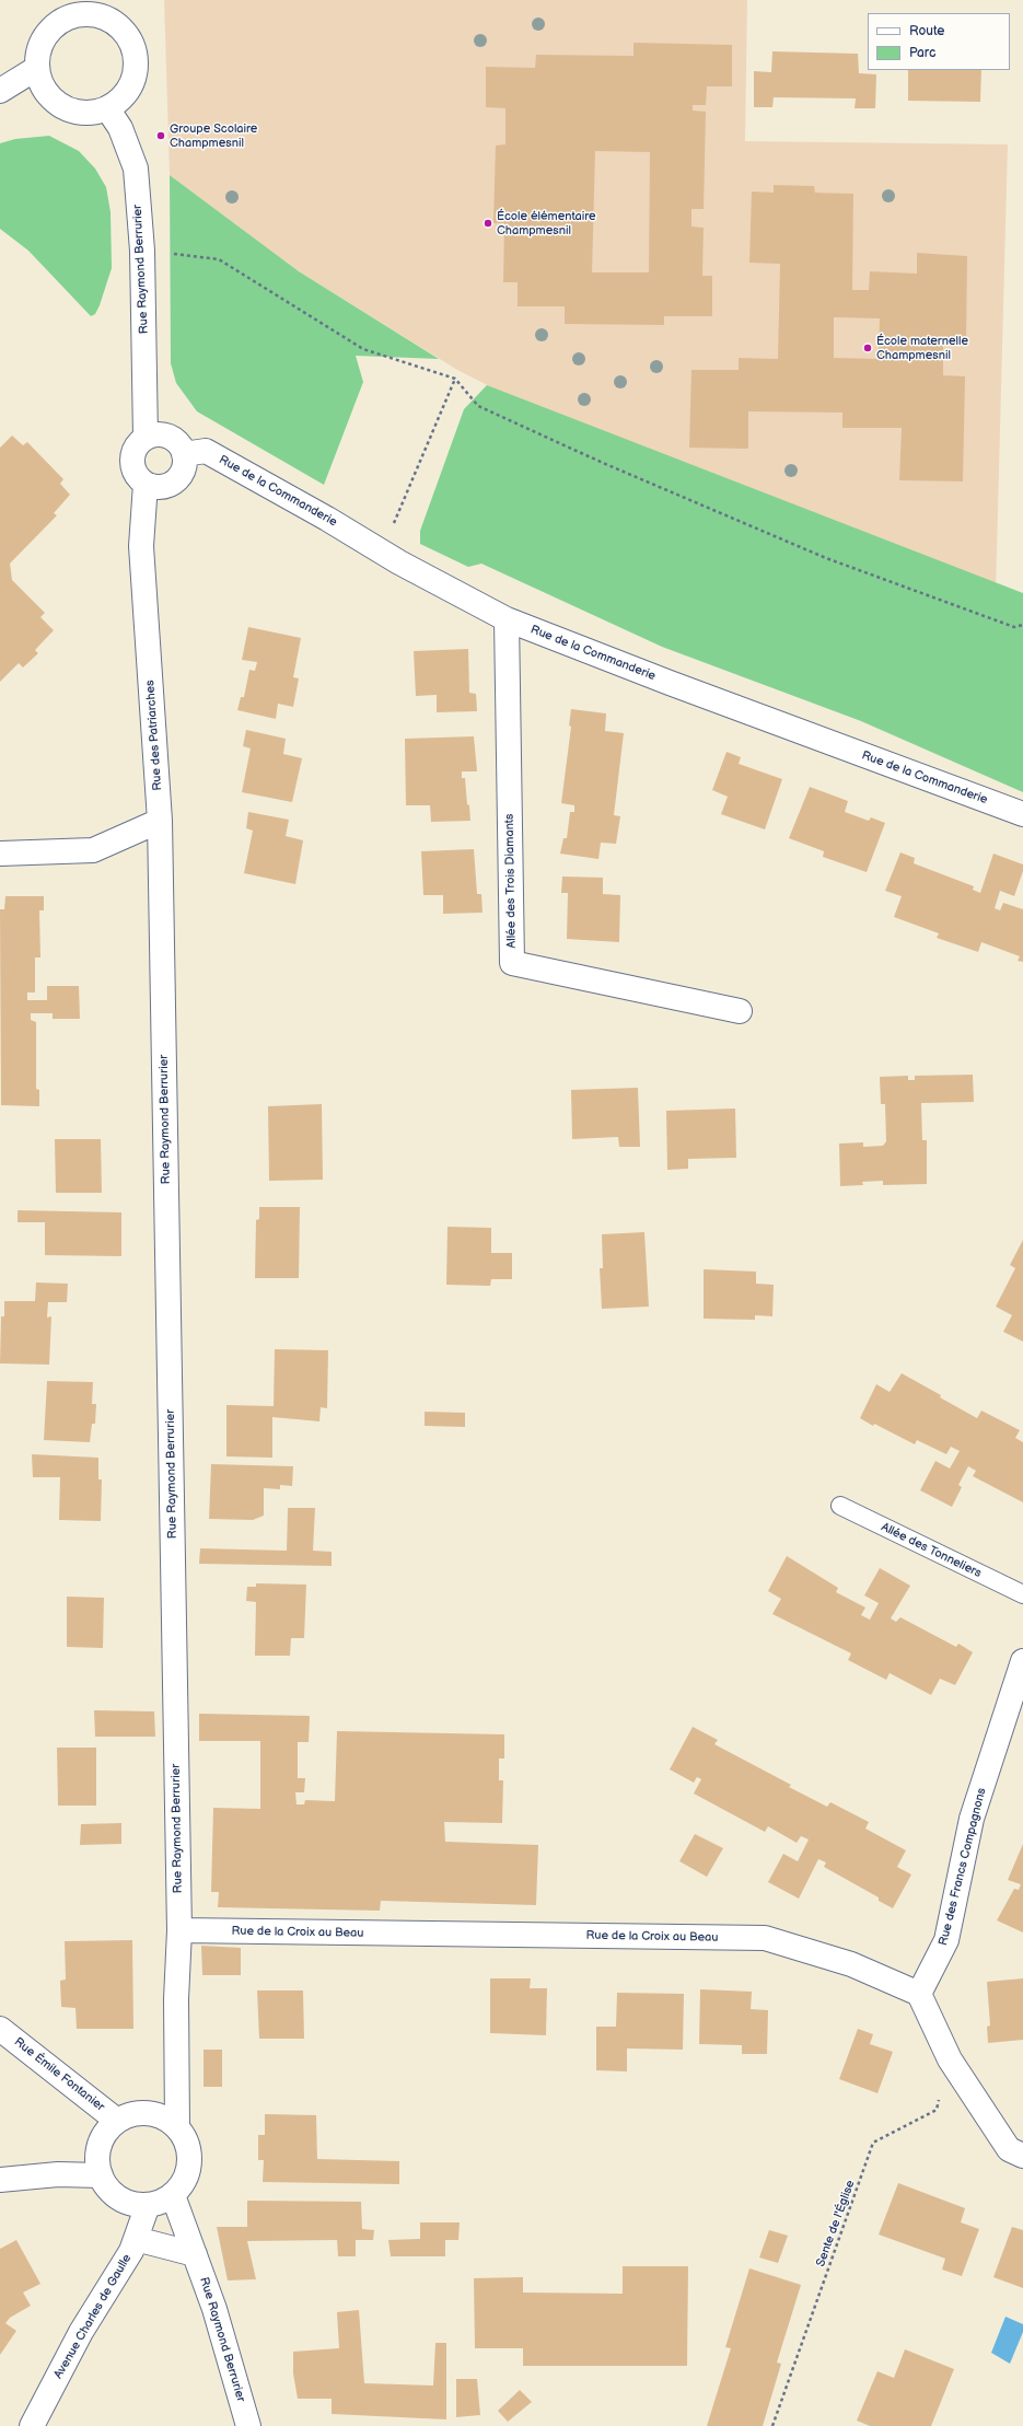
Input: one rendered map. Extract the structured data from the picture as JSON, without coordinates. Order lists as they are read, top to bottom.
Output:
{
  "streets": {
    "street": [
      "Rue Raymond Berrurier",
      "Rue de la Commanderie",
      "Rue des Patriarches",
      "Allée des Trois Diamants",
      "Rue des Francs Compagnons",
      "Rue de la Croix au Beau",
      "Rue Émile Fontanier",
      "Avenue Charles de Gaulle"
    ],
    "lane": ["Allée des Tonneliers"],
    "path": ["Sente de l'Église"]
  },
  "crossings": [
    ["Rue Raymond Berrurier", "Rue de la Commanderie"],
    ["Rue Raymond Berrurier", "Rue des Patriarches"],
    ["Rue Raymond Berrurier", "Rue de la Croix au Beau"],
    ["Rue Raymond Berrurier", "Rue Émile Fontanier"],
    ["Rue Raymond Berrurier", "Avenue Charles de Gaulle"],
    ["Rue de la Commanderie", "Rue des Patriarches"],
    ["Rue de la Commanderie", "Allée des Trois Diamants"],
    ["Rue des Francs Compagnons", "Rue de la Croix au Beau"],
    ["Rue Émile Fontanier", "Avenue Charles de Gaulle"]
  ],
  "places": ["Groupe Scolaire Champmesnil", "École élémentaire Champmesnil", "École maternelle Champmesnil"],
  "legend": ["Route", "Parc"]
}
